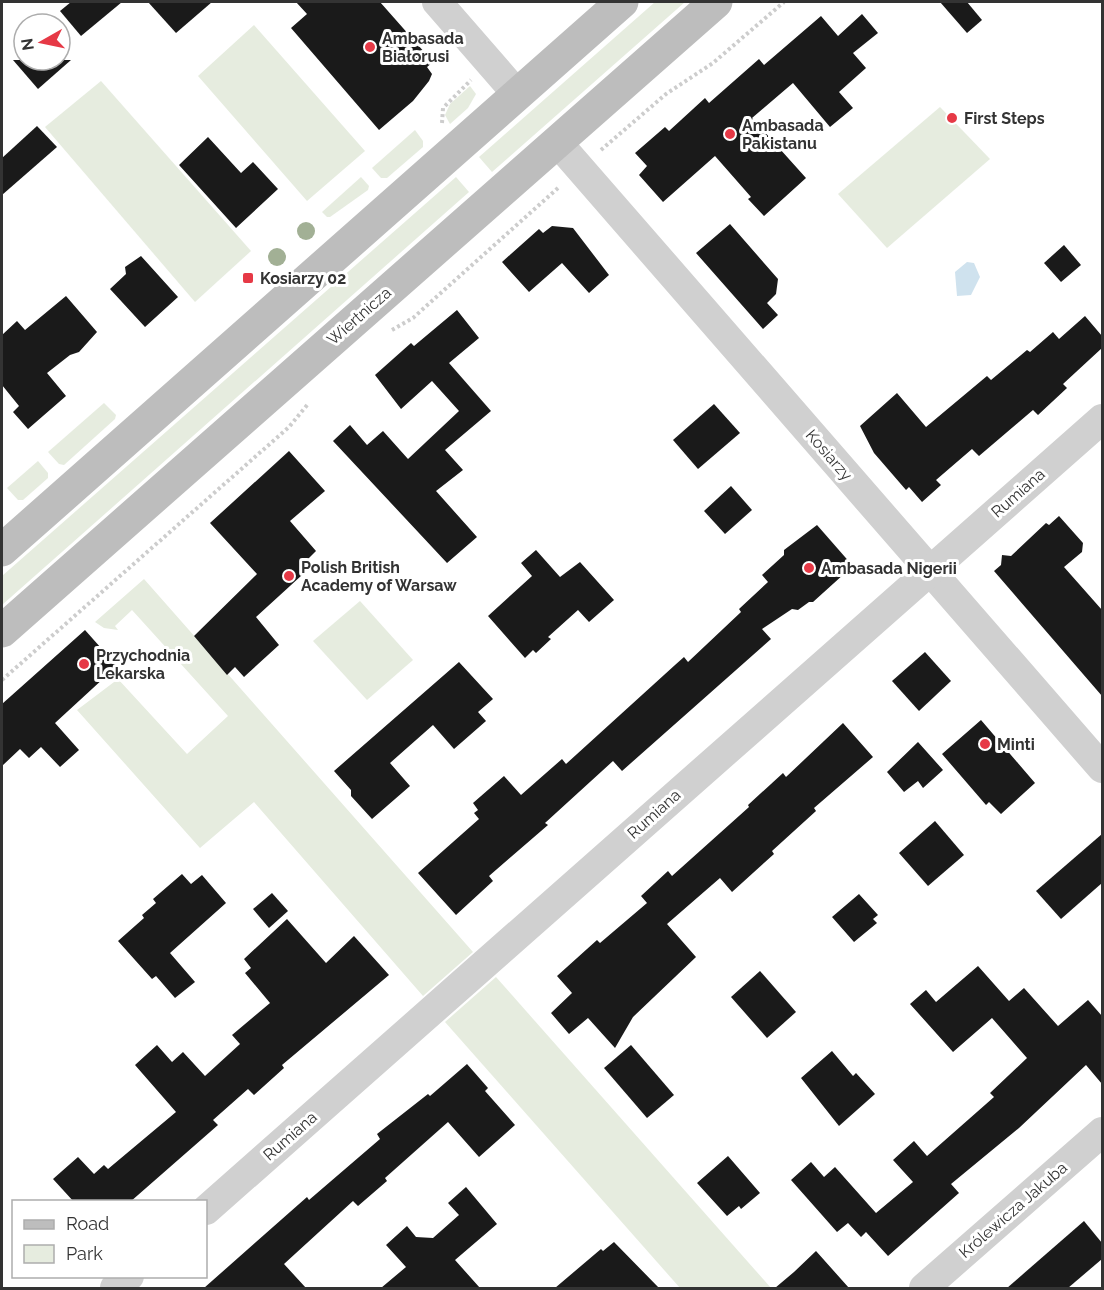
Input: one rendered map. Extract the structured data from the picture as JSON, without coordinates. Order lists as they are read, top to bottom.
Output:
{
  "streets": {
    "main road": ["Wiertnicza"],
    "street": ["Kosiarzy", "Rumiana", "Królewicza Jakuba"]
  },
  "crossings": [
    ["Wiertnicza", "Kosiarzy"],
    ["Kosiarzy", "Rumiana"]
  ],
  "places": {
    "other": [
      "Ambasada Białorusi",
      "First Steps",
      "Ambasada Pakistanu",
      "Ambasada Nigerii",
      "Polish British Academy of Warsaw",
      "Przychodnia Lekarska",
      "Minti"
    ],
    "transit": ["Kosiarzy 02"]
  },
  "legend": ["Road", "Park"],
  "north": "left"
}
